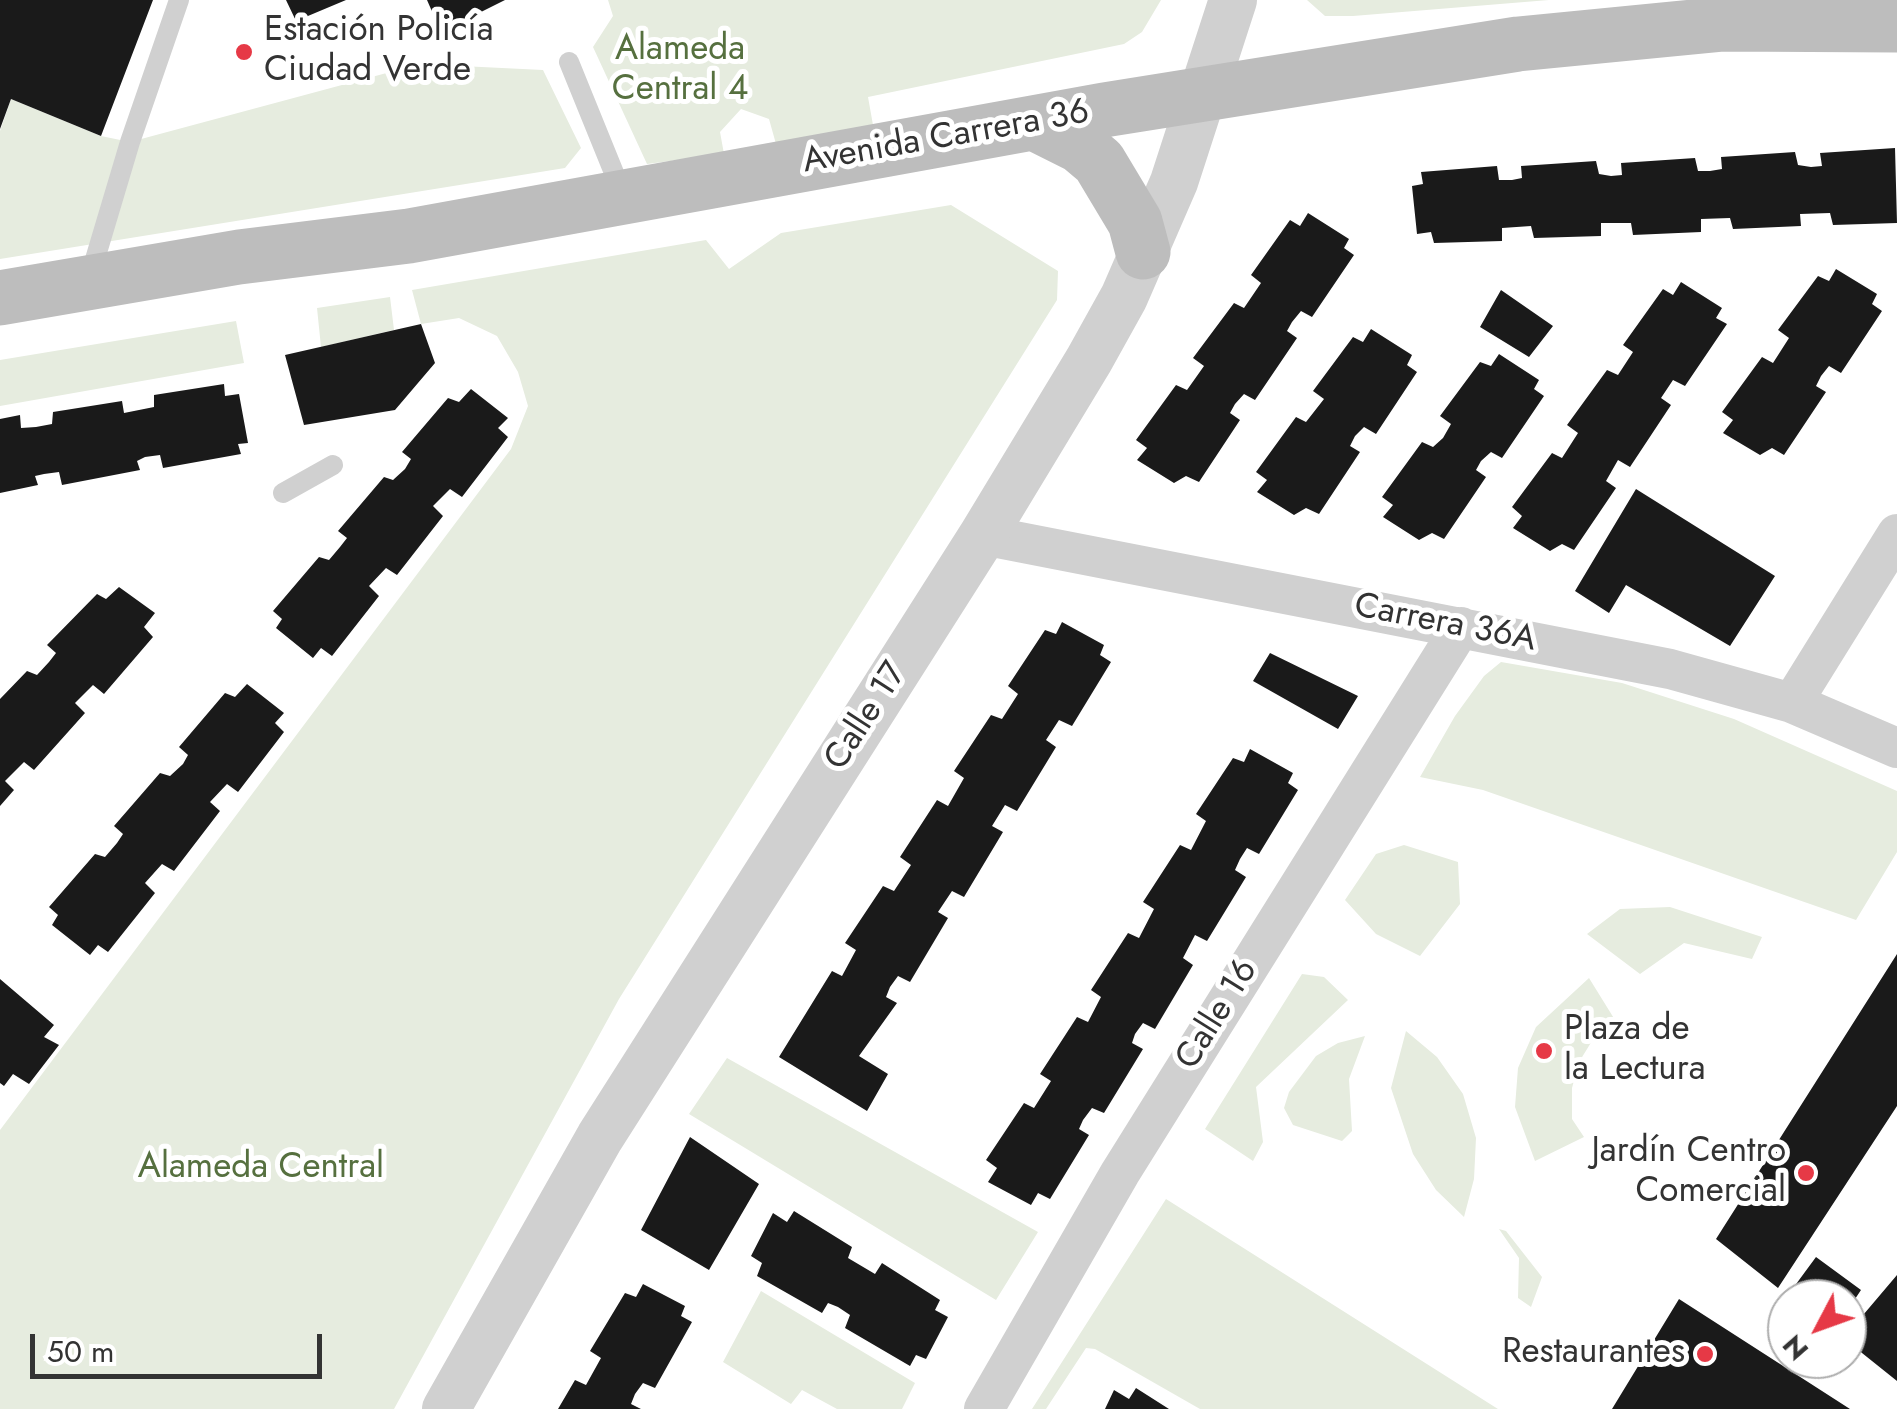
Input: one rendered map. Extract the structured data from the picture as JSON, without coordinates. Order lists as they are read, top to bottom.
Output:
{
  "streets": {
    "main road": ["Avenida Carrera 36"],
    "street": ["Carrera 36A", "Calle 17", "Calle 16"]
  },
  "crossings": [
    ["Avenida Carrera 36", "Calle 17"],
    ["Carrera 36A", "Calle 17"],
    ["Carrera 36A", "Calle 16"]
  ],
  "parks": ["Alameda Central 4", "Alameda Central"],
  "places": [
    "Estación Policía Ciudad Verde",
    "Plaza de la Lectura",
    "Jardín Centro Comercial",
    "Restaurantes"
  ],
  "scale_bar": "50 m",
  "north": "bottom left"
}
